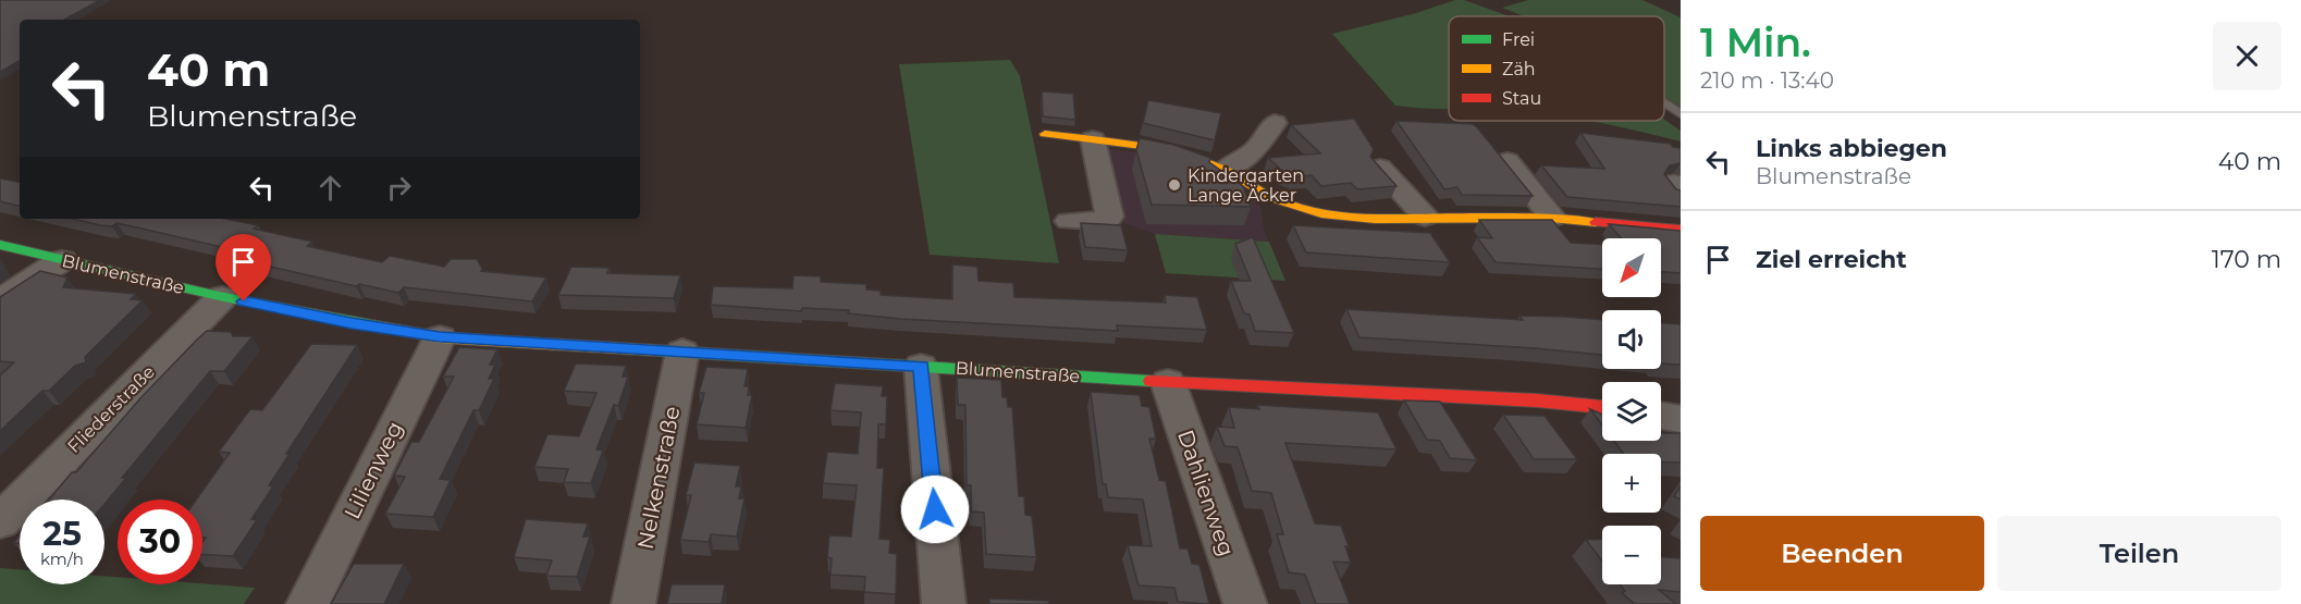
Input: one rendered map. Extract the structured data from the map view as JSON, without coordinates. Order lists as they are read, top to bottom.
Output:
{
  "streets": {
    "street": [
      "Blumenstraße",
      "Fliederstraße",
      "Lilienweg",
      "Nelkenstraße",
      "Dahlienweg"
    ]
  },
  "crossings": [
    ["Blumenstraße", "Fliederstraße"],
    ["Blumenstraße", "Lilienweg"],
    ["Blumenstraße", "Nelkenstraße"],
    ["Blumenstraße", "Dahlienweg"]
  ],
  "places": ["Kindergarten Lange Äcker"],
  "legend": ["Frei", "Zäh", "Stau"],
  "north": "bottom left",
  "page": {
    "heading": ["1 Min.", "210 m · 13:40"],
    "turn": ["40 m", "Blumenstraße"],
    "list": [
      {
        "name": "Links abbiegen",
        "note": "Blumenstraße",
        "value": "40 m"
      },
      {
        "name": "Ziel erreicht",
        "value": "170 m"
      }
    ],
    "map_buttons": ["+", "−"],
    "speed": "25 km/h",
    "limit": "30",
    "buttons": ["Beenden", "Teilen"]
  }
}
